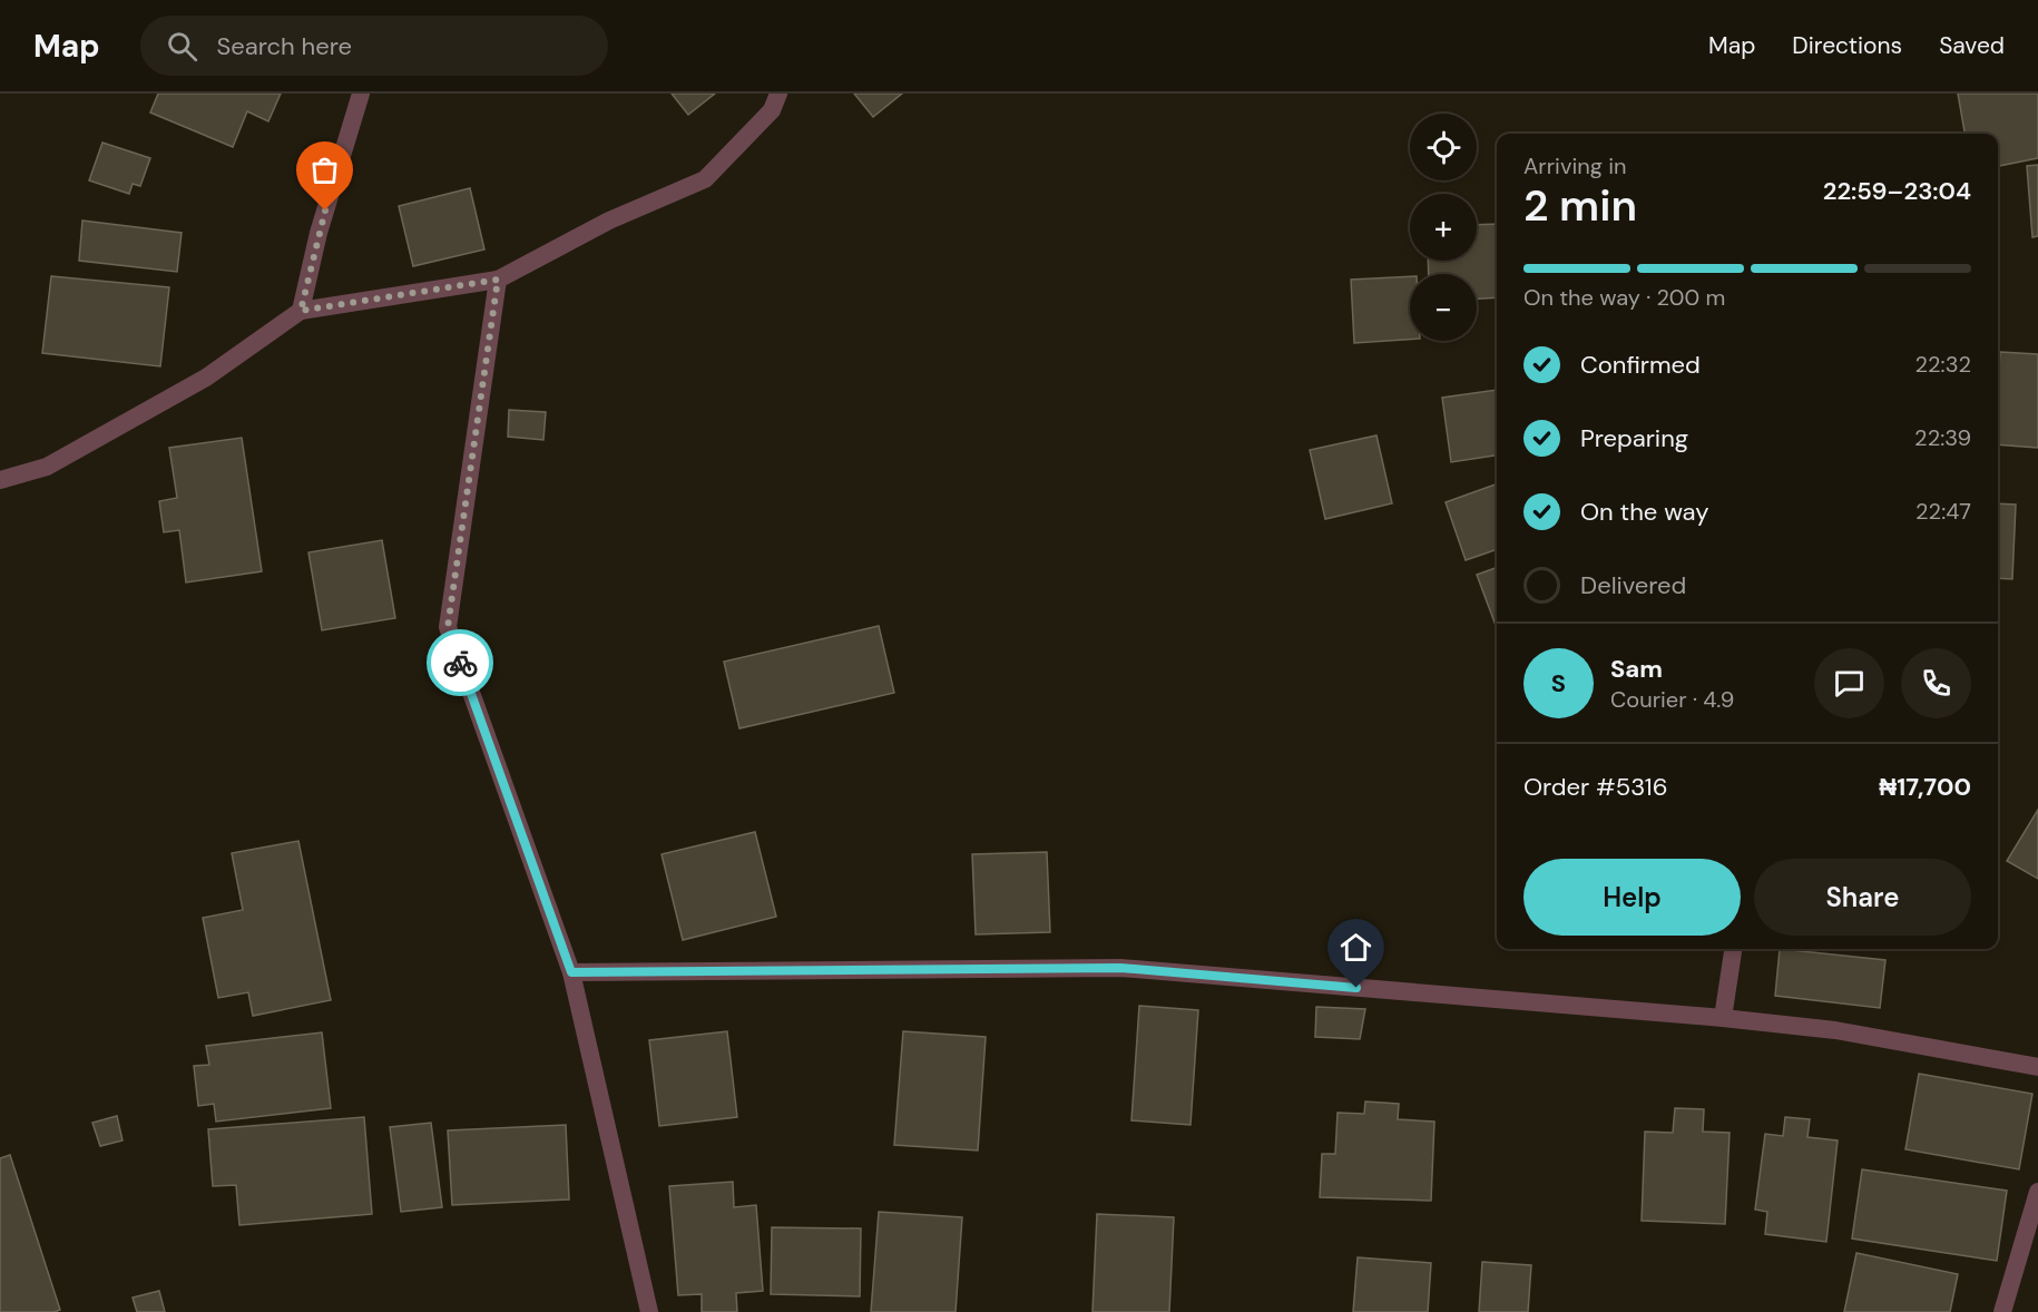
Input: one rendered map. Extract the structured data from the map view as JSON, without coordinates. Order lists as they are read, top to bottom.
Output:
{
  "page": {
    "header": "Map",
    "search": "Search here",
    "nav": ["Map", "Directions", "Saved"],
    "map_buttons": ["+", "−"],
    "heading": ["2 min", "Arriving in", "22:59–23:04"],
    "panel": [
      "Sam",
      "Courier · 4.9",
      "Order #5316",
      "₦17,700"
    ],
    "bar": "On the way · 200 m",
    "list": [
      ["Confirmed", "22:32"],
      ["Preparing", "22:39"],
      ["On the way", "22:47"],
      "Delivered"
    ],
    "round": "S",
    "buttons": ["Help", "Share"]
  }
}
